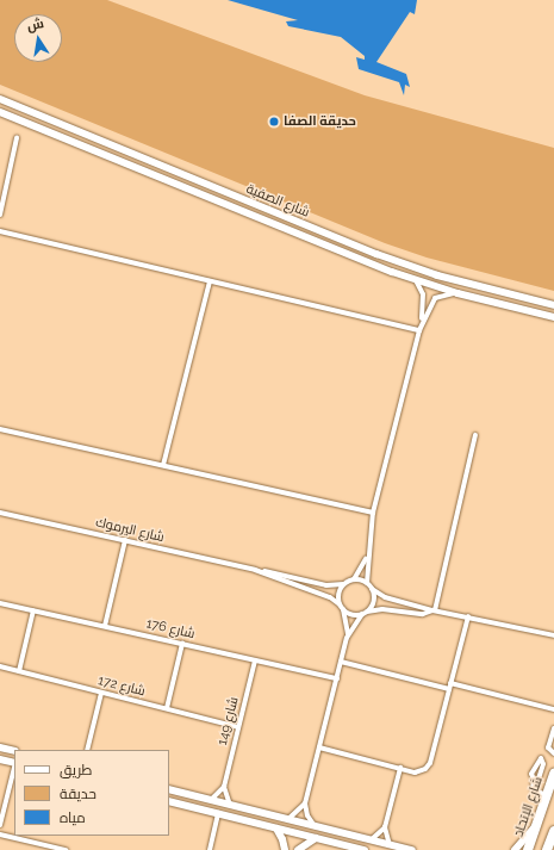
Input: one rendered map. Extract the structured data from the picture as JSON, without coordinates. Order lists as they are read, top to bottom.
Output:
{
  "streets": {
    "highway": ["شارع الإتحاد"],
    "main road": ["شارع الصفية"],
    "street": [
      "شارع اليرموك",
      "شارع 176",
      "شارع 172",
      "شارع 149"
    ]
  },
  "crossings": [
    ["شارع 176", "شارع 149"],
    ["شارع 172", "شارع 149"]
  ],
  "places": ["حديقة الصفا"],
  "legend": ["طريق", "حديقة", "مياه"],
  "north": "top"
}
